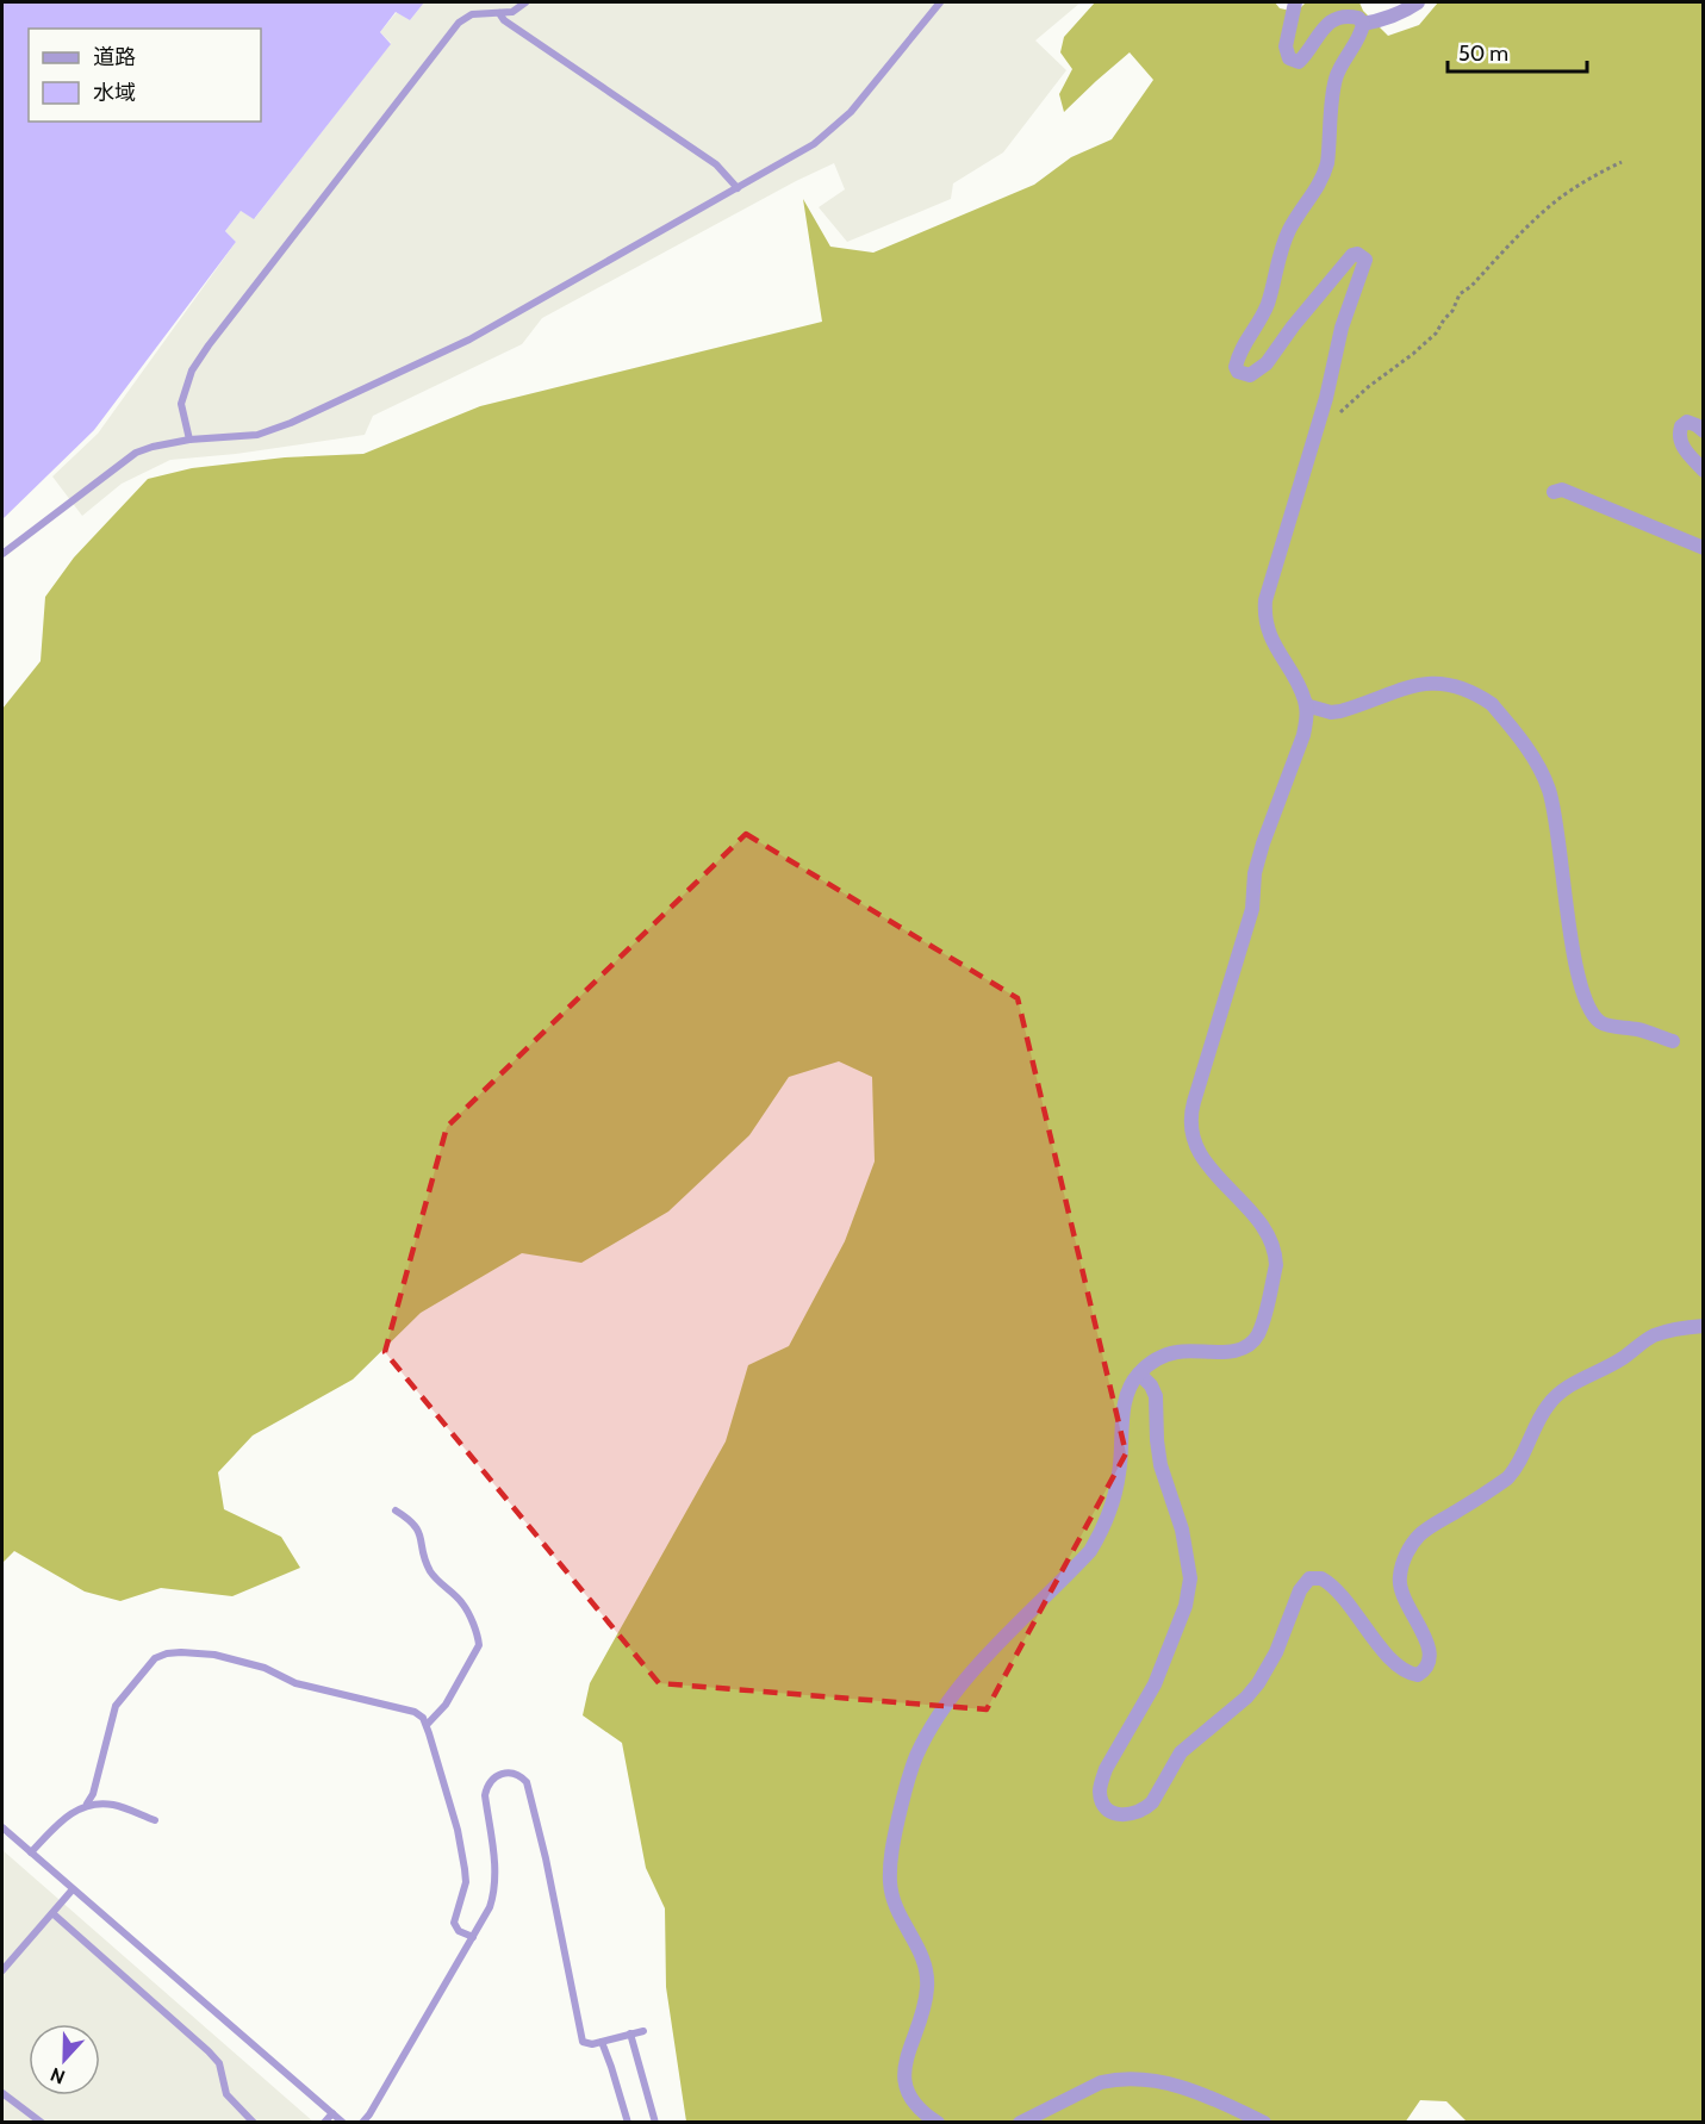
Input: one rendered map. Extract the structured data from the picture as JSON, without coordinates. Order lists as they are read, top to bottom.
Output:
{
  "legend": ["道路", "水域"],
  "scale_bar": "50 m",
  "north": "bottom"
}
